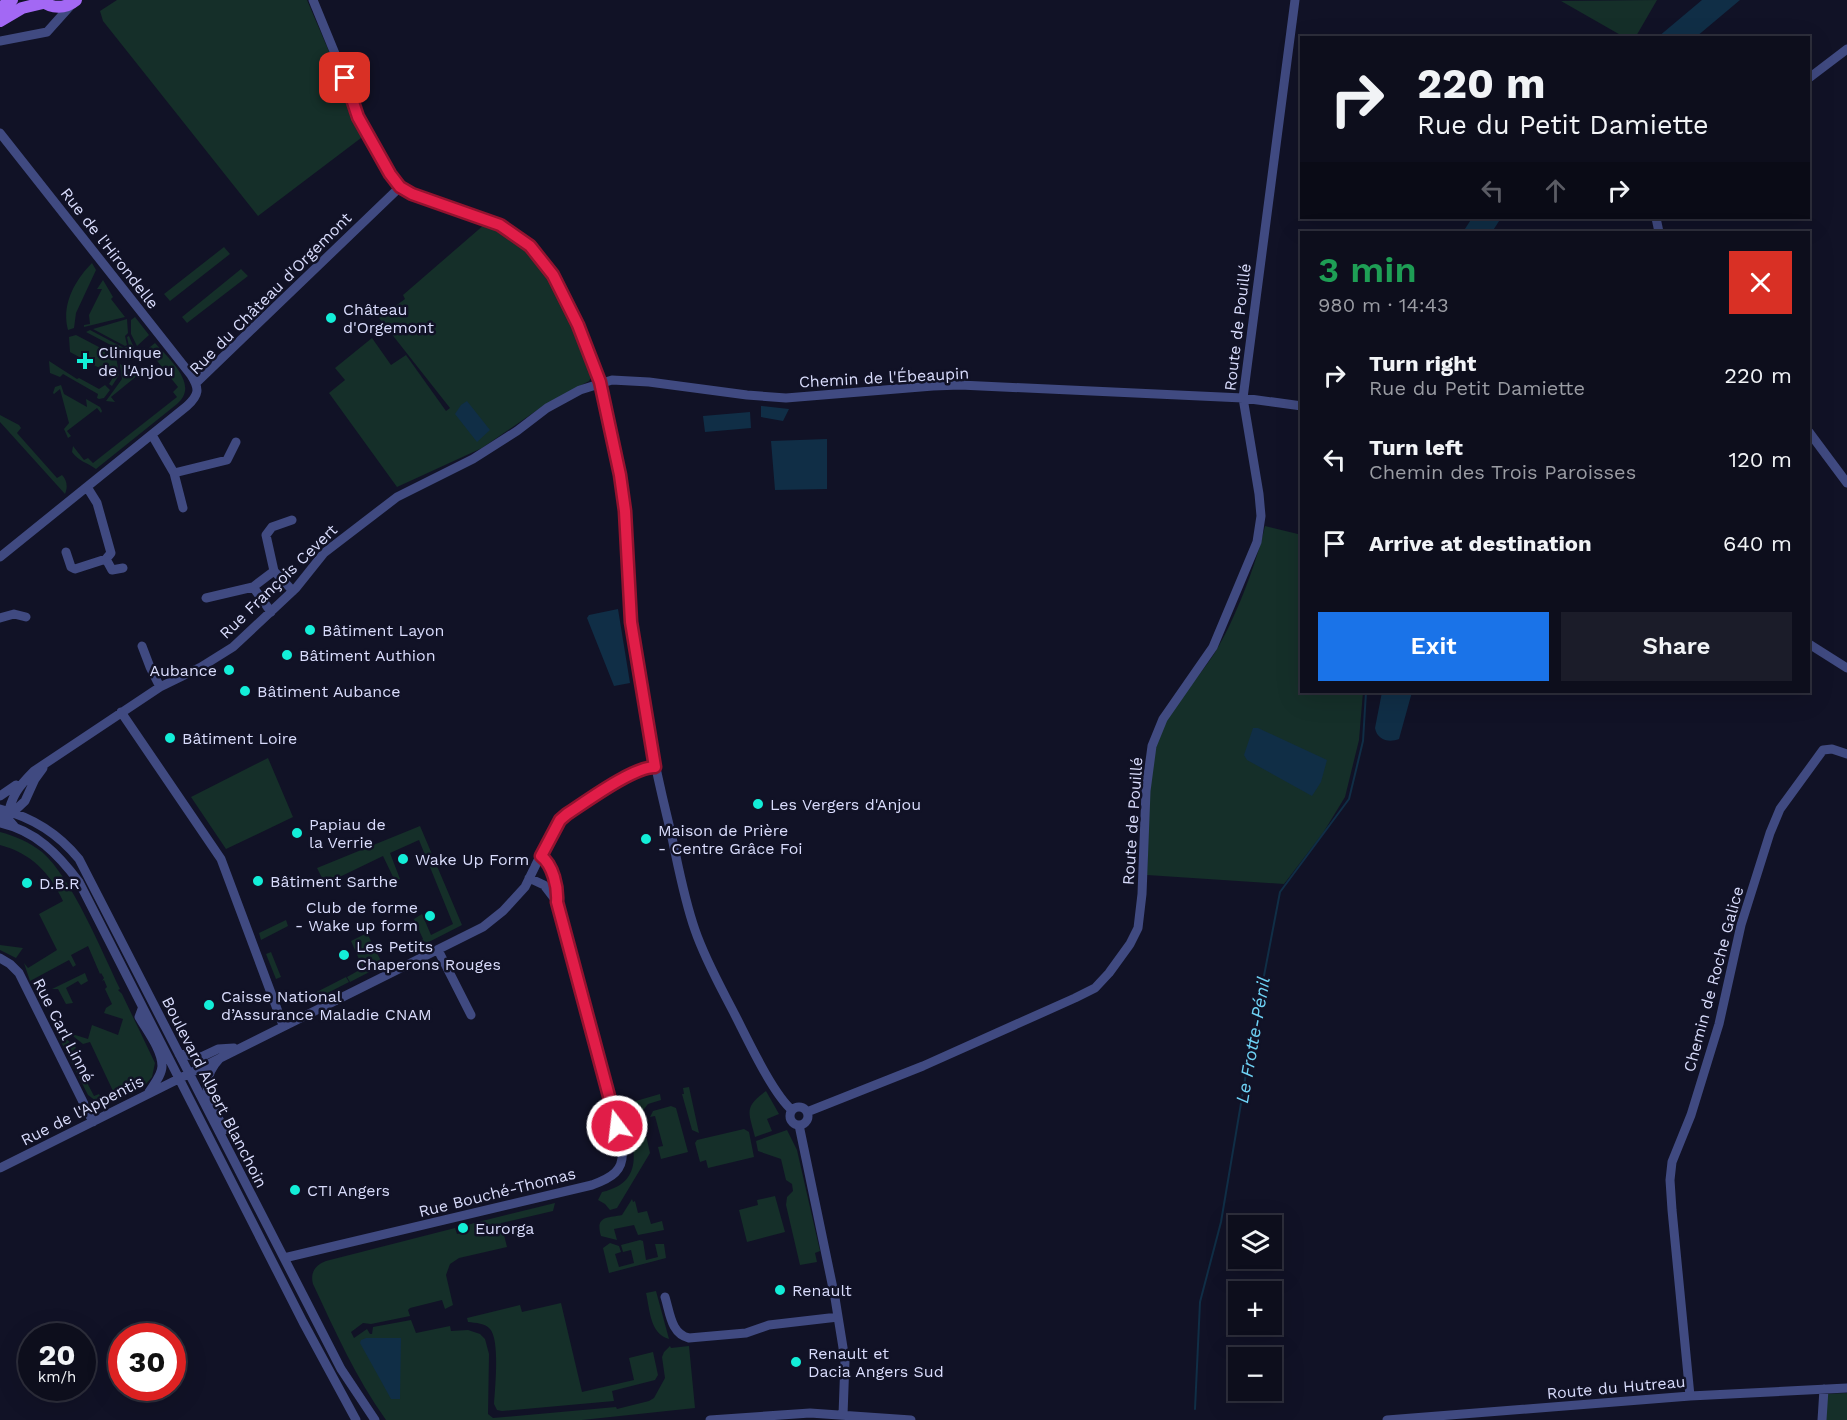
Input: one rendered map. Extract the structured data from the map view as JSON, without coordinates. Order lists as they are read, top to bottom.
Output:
{
  "streets": {
    "street": [
      "Rue de l'Hirondelle",
      "Rue du Château d'Orgemont",
      "Route de Pouillé",
      "Chemin de l'Ébeaupin",
      "Rue François Cevert",
      "Chemin de Roche Galice",
      "Rue Carl Linné",
      "Boulevard Albert Blanchoin",
      "Rue de l'Appentis",
      "Rue Bouché-Thomas",
      "Route du Hutreau"
    ]
  },
  "crossings": [
    ["Rue de l'Hirondelle", "Rue du Château d'Orgemont"],
    ["Route de Pouillé", "Chemin de l'Ébeaupin"],
    ["Chemin de l'Ébeaupin", "Rue François Cevert"],
    ["Rue François Cevert", "Boulevard Albert Blanchoin"],
    ["Chemin de Roche Galice", "Route du Hutreau"],
    ["Rue Carl Linné", "Rue de l'Appentis"],
    ["Boulevard Albert Blanchoin", "Rue de l'Appentis"],
    ["Boulevard Albert Blanchoin", "Rue Bouché-Thomas"]
  ],
  "water": ["Le Frotte-Pénil"],
  "places": {
    "other": [
      "Château d'Orgemont",
      "Bâtiment Layon",
      "Bâtiment Authion",
      "Aubance",
      "Bâtiment Aubance",
      "Bâtiment Loire",
      "Les Vergers d'Anjou",
      "Papiau de la Verrie",
      "Maison de Prière - Centre Grâce Foi",
      "Wake Up Form",
      "Bâtiment Sarthe",
      "D.B.R",
      "Club de forme - Wake up form",
      "Les Petits Chaperons Rouges",
      "Caisse National d’Assurance Maladie CNAM",
      "CTI Angers",
      "Eurorga",
      "Renault",
      "Renault et Dacia Angers Sud"
    ],
    "health": ["Clinique de l'Anjou"]
  },
  "page": {
    "turn": ["220 m", "Rue du Petit Damiette"],
    "heading": ["3 min", "980 m · 14:43"],
    "list": [
      {
        "name": "Turn right",
        "note": "Rue du Petit Damiette",
        "value": "220 m"
      },
      {
        "name": "Turn left",
        "note": "Chemin des Trois Paroisses",
        "value": "120 m"
      },
      {
        "name": "Arrive at destination",
        "value": "640 m"
      }
    ],
    "buttons": ["Exit", "Share"],
    "map_buttons": ["+", "−"],
    "speed": "20 km/h",
    "limit": "30"
  }
}
